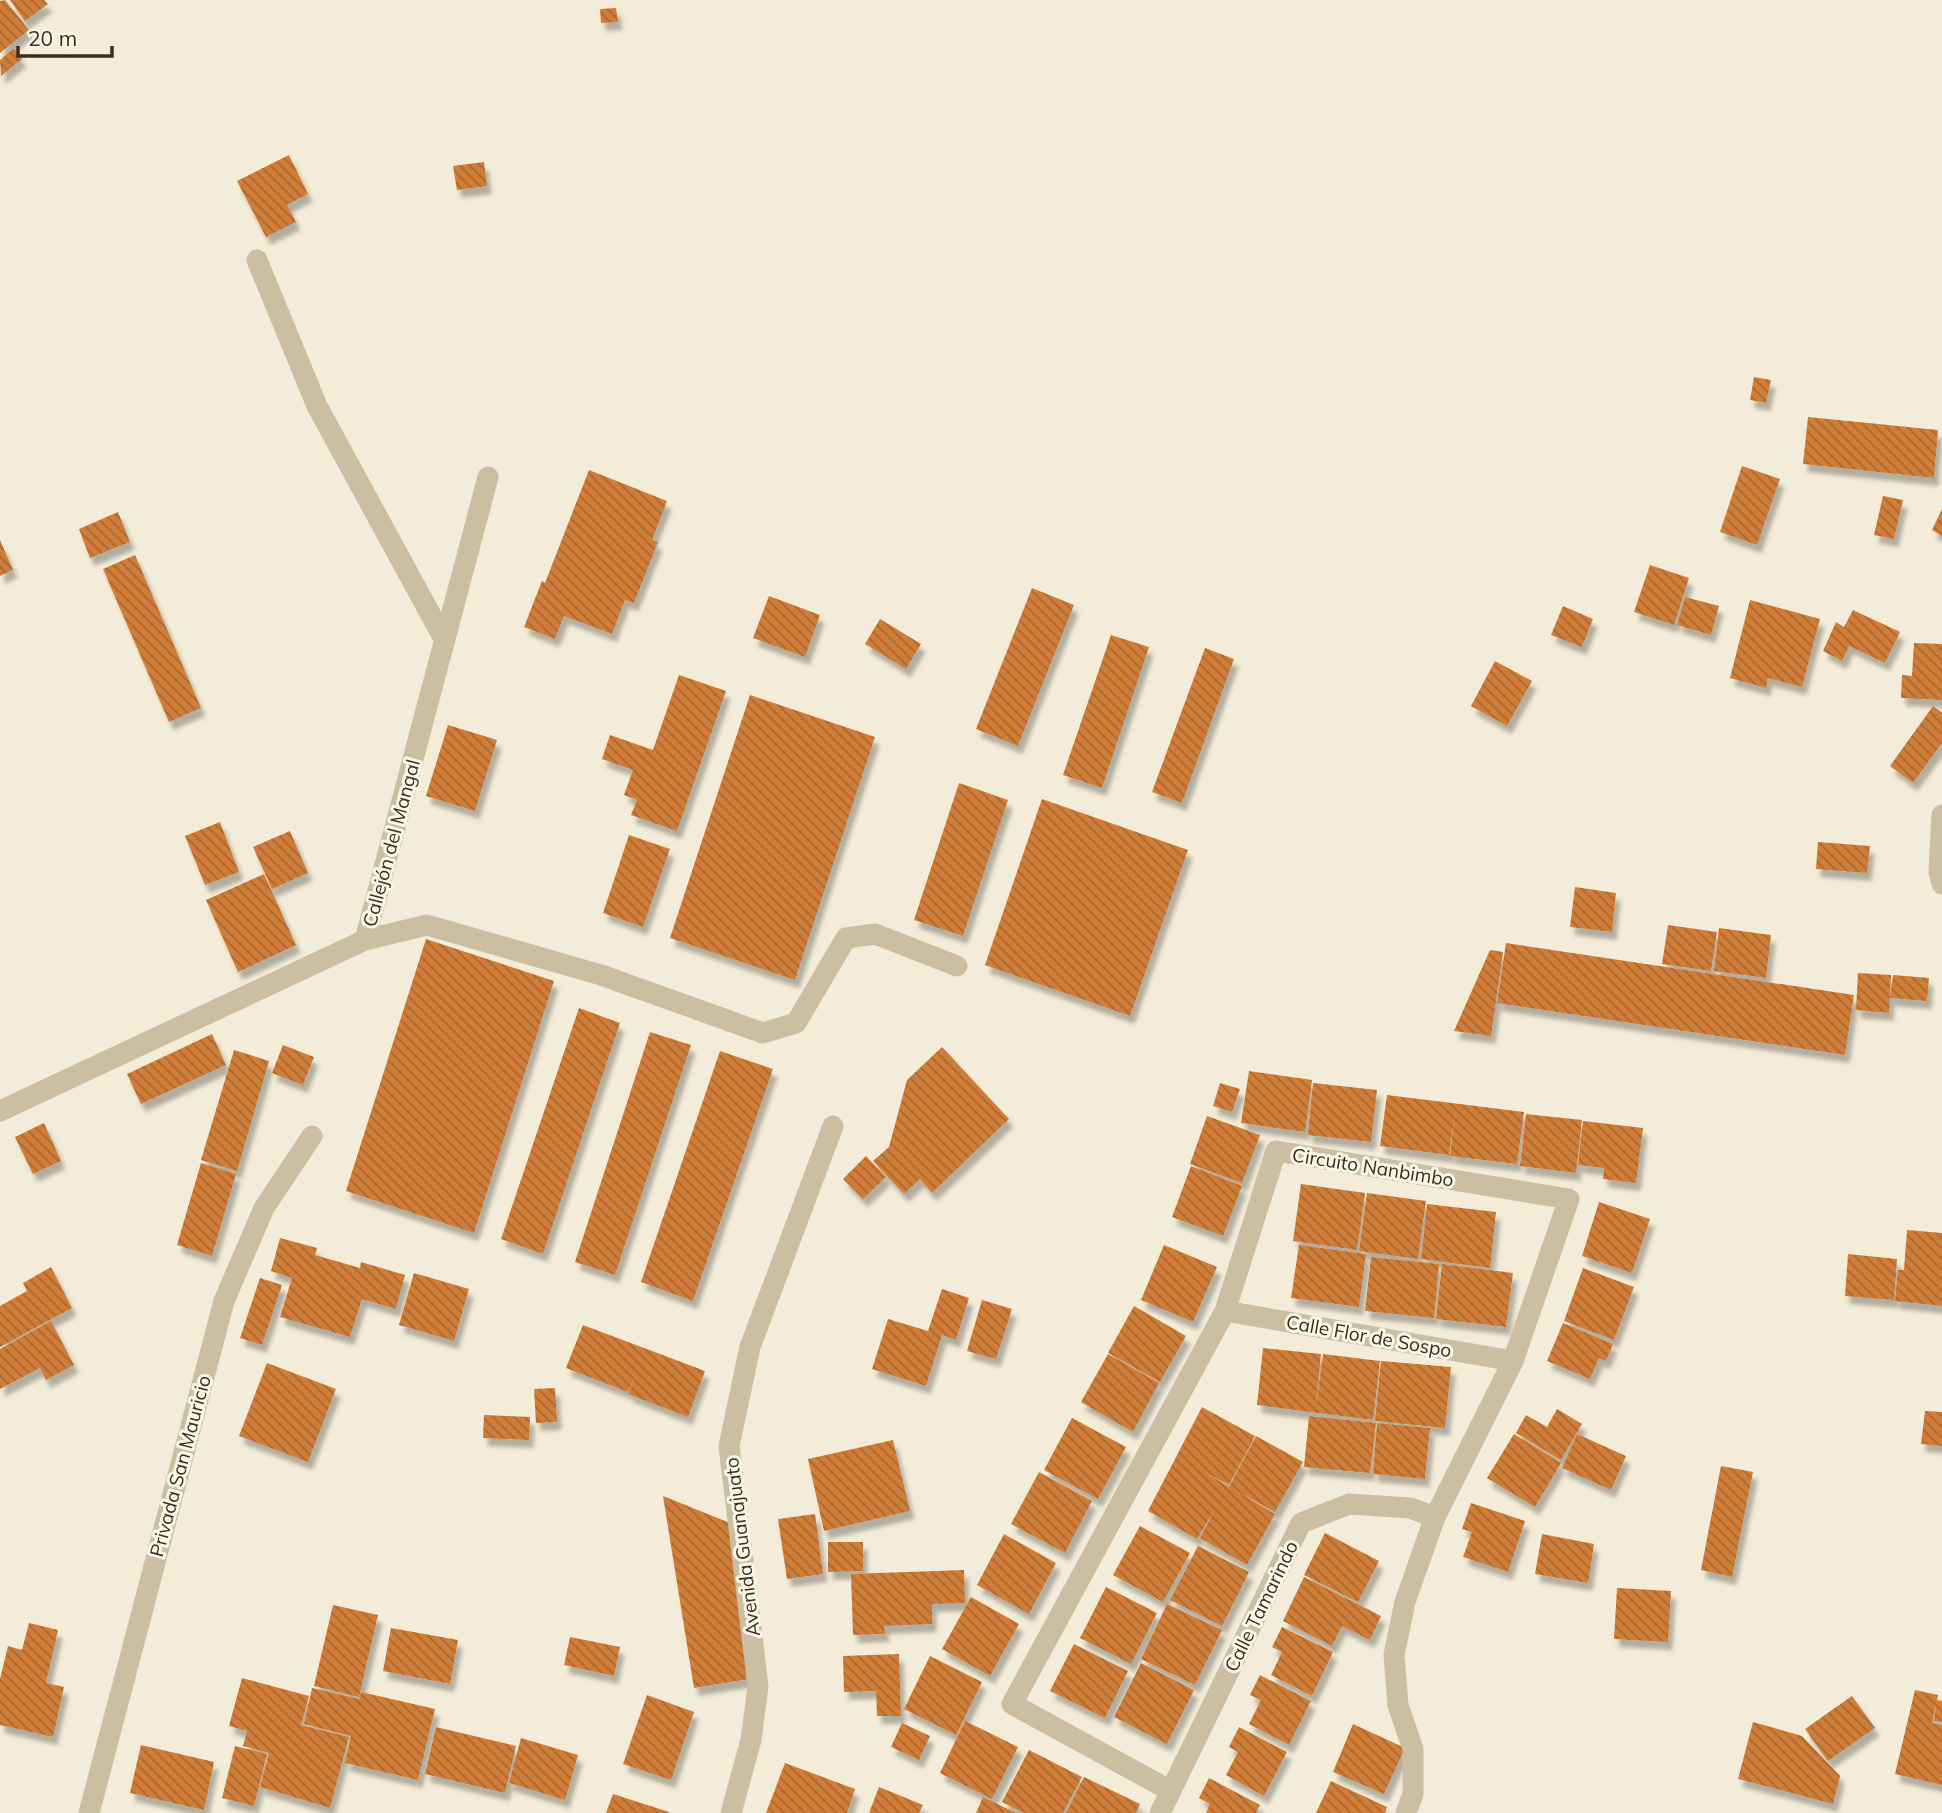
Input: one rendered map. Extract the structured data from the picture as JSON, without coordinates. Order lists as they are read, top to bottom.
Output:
{
  "streets": {
    "street": [
      "Callejón del Mangal",
      "Circuito Nanbimbo",
      "Calle Flor de Sospo",
      "Privada San Mauricio",
      "Avenida Guanajuato",
      "Calle Tamarindo"
    ]
  },
  "crossings": [
    ["Circuito Nanbimbo", "Calle Flor de Sospo"],
    ["Circuito Nanbimbo", "Calle Tamarindo"]
  ],
  "scale_bar": "20 m"
}
